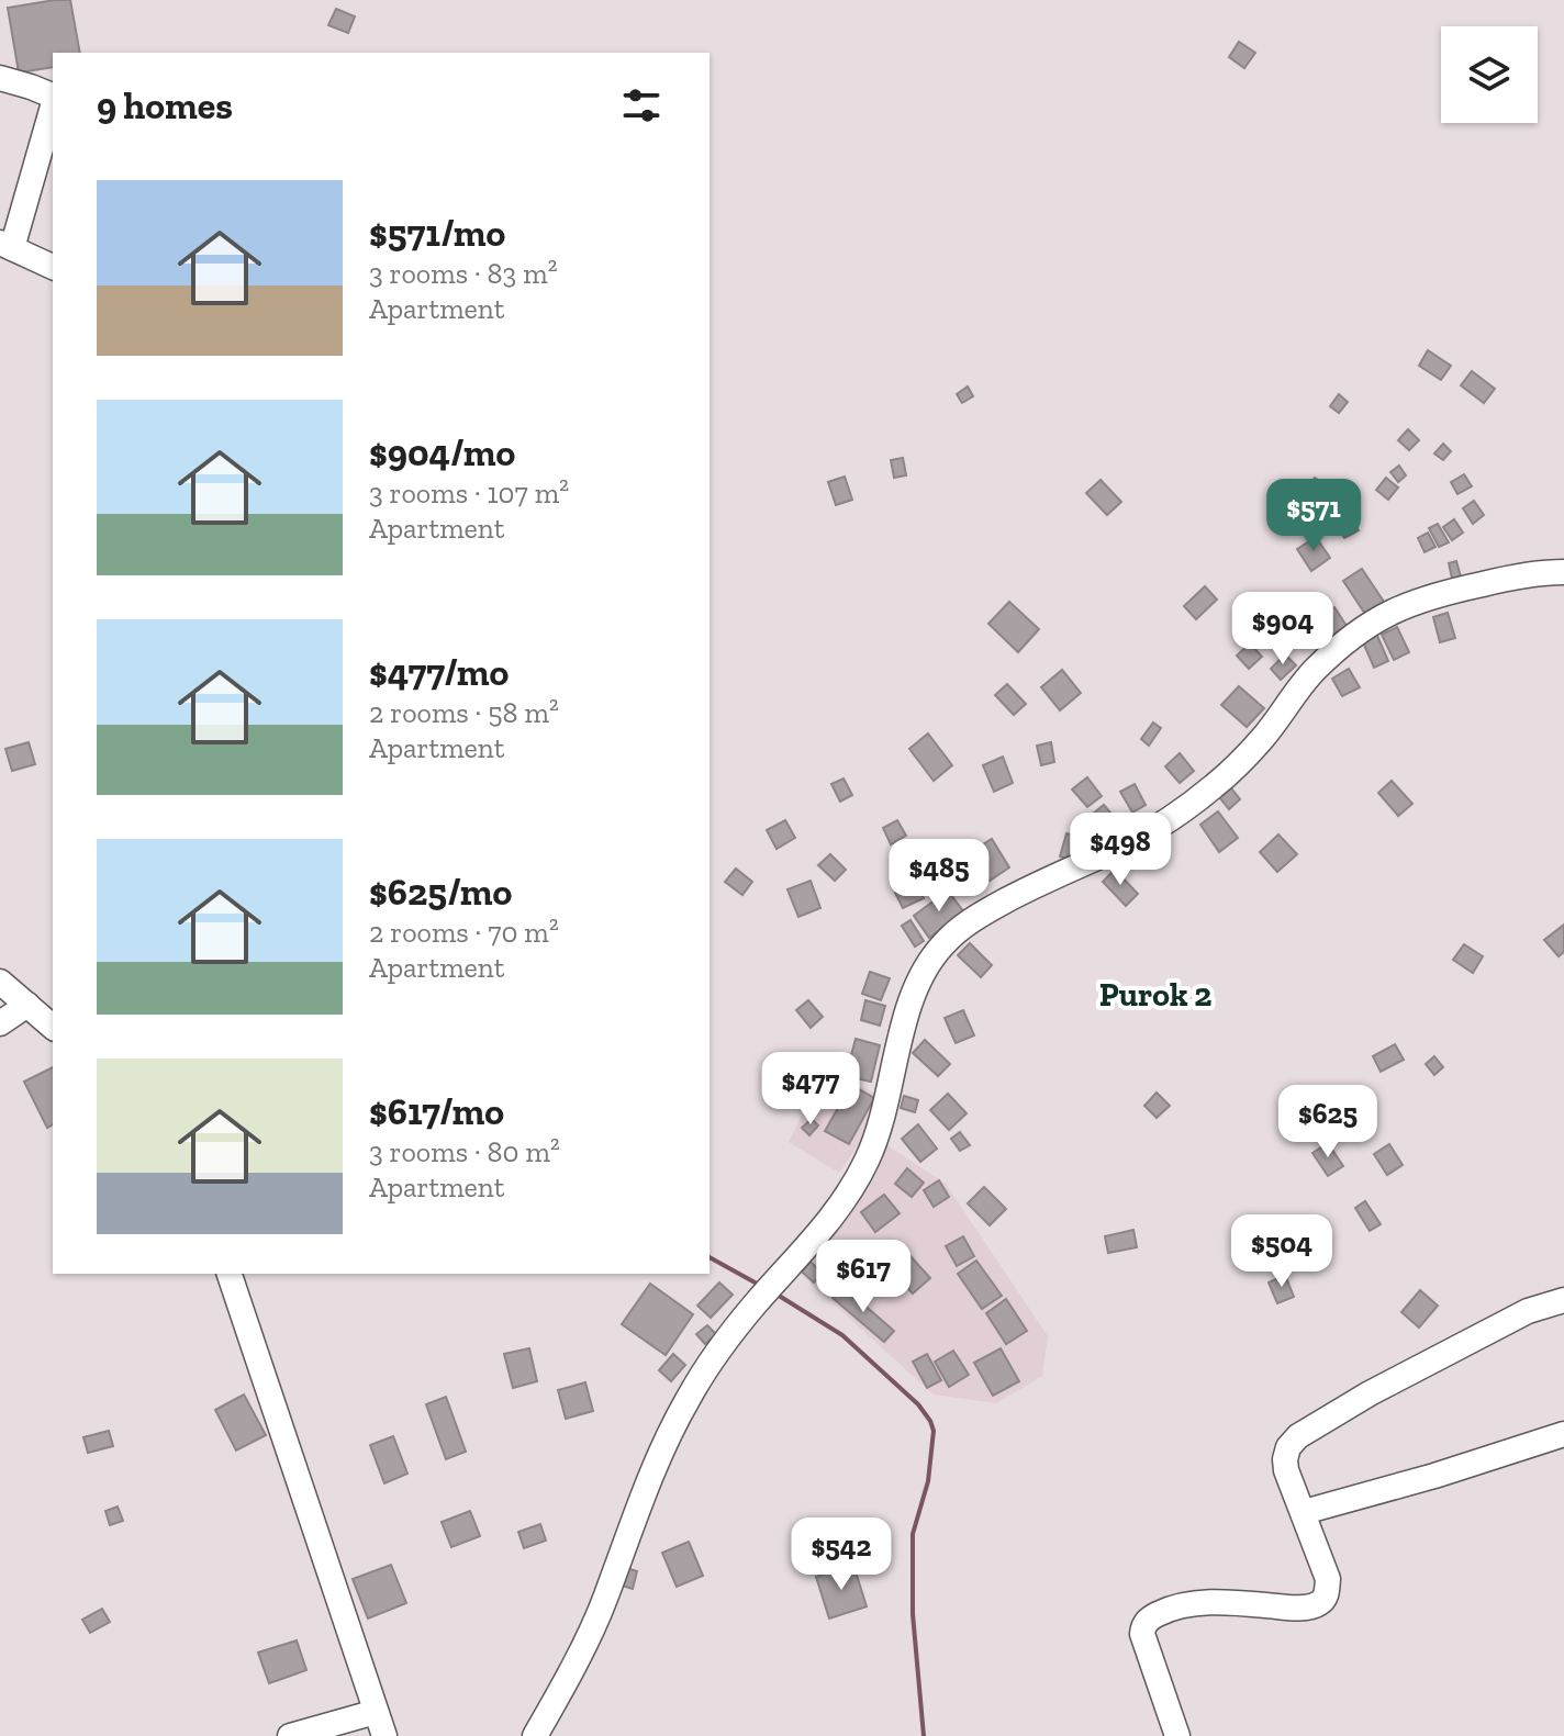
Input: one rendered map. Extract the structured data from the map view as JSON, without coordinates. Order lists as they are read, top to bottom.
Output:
{
  "districts": ["Purok 2"],
  "page": {
    "heading": "9 homes",
    "list": [
      {
        "name": "$571/mo",
        "note": "3 rooms · 83 m² · Apartment"
      },
      {
        "name": "$904/mo",
        "note": "3 rooms · 107 m² · Apartment"
      },
      {
        "name": "$477/mo",
        "note": "2 rooms · 58 m² · Apartment"
      },
      {
        "name": "$625/mo",
        "note": "2 rooms · 70 m² · Apartment"
      },
      {
        "name": "$617/mo",
        "note": "3 rooms · 80 m² · Apartment"
      }
    ],
    "price": [
      "$571",
      "$904",
      "$498",
      "$485",
      "$477",
      "$625",
      "$504",
      "$617",
      "$542"
    ]
  }
}
